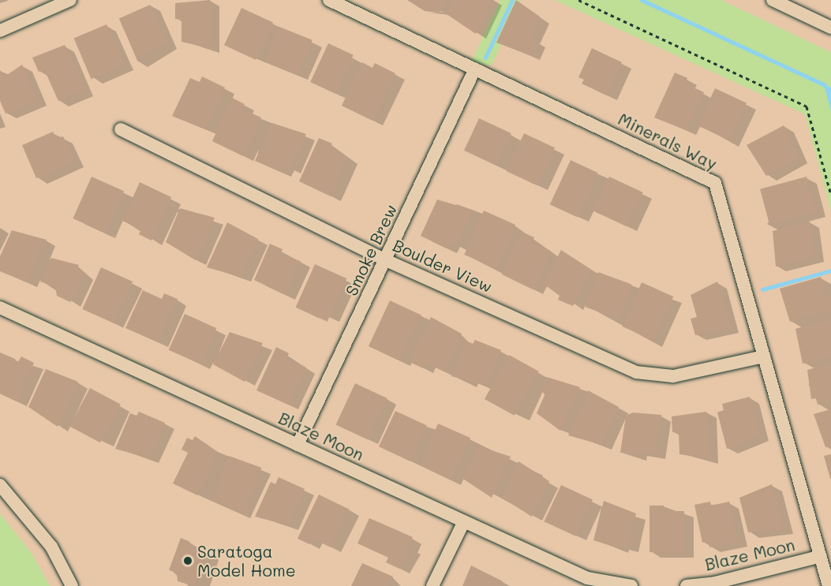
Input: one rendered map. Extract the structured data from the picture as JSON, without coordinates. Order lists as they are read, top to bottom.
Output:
{
  "streets": {
    "street": [
      "Minerals Way",
      "Smoke Brew",
      "Boulder View",
      "Blaze Moon"
    ]
  },
  "crossings": [
    ["Minerals Way", "Smoke Brew"],
    ["Minerals Way", "Boulder View"],
    ["Minerals Way", "Blaze Moon"],
    ["Smoke Brew", "Boulder View"],
    ["Smoke Brew", "Blaze Moon"]
  ],
  "places": ["Saratoga Model Home"]
}
